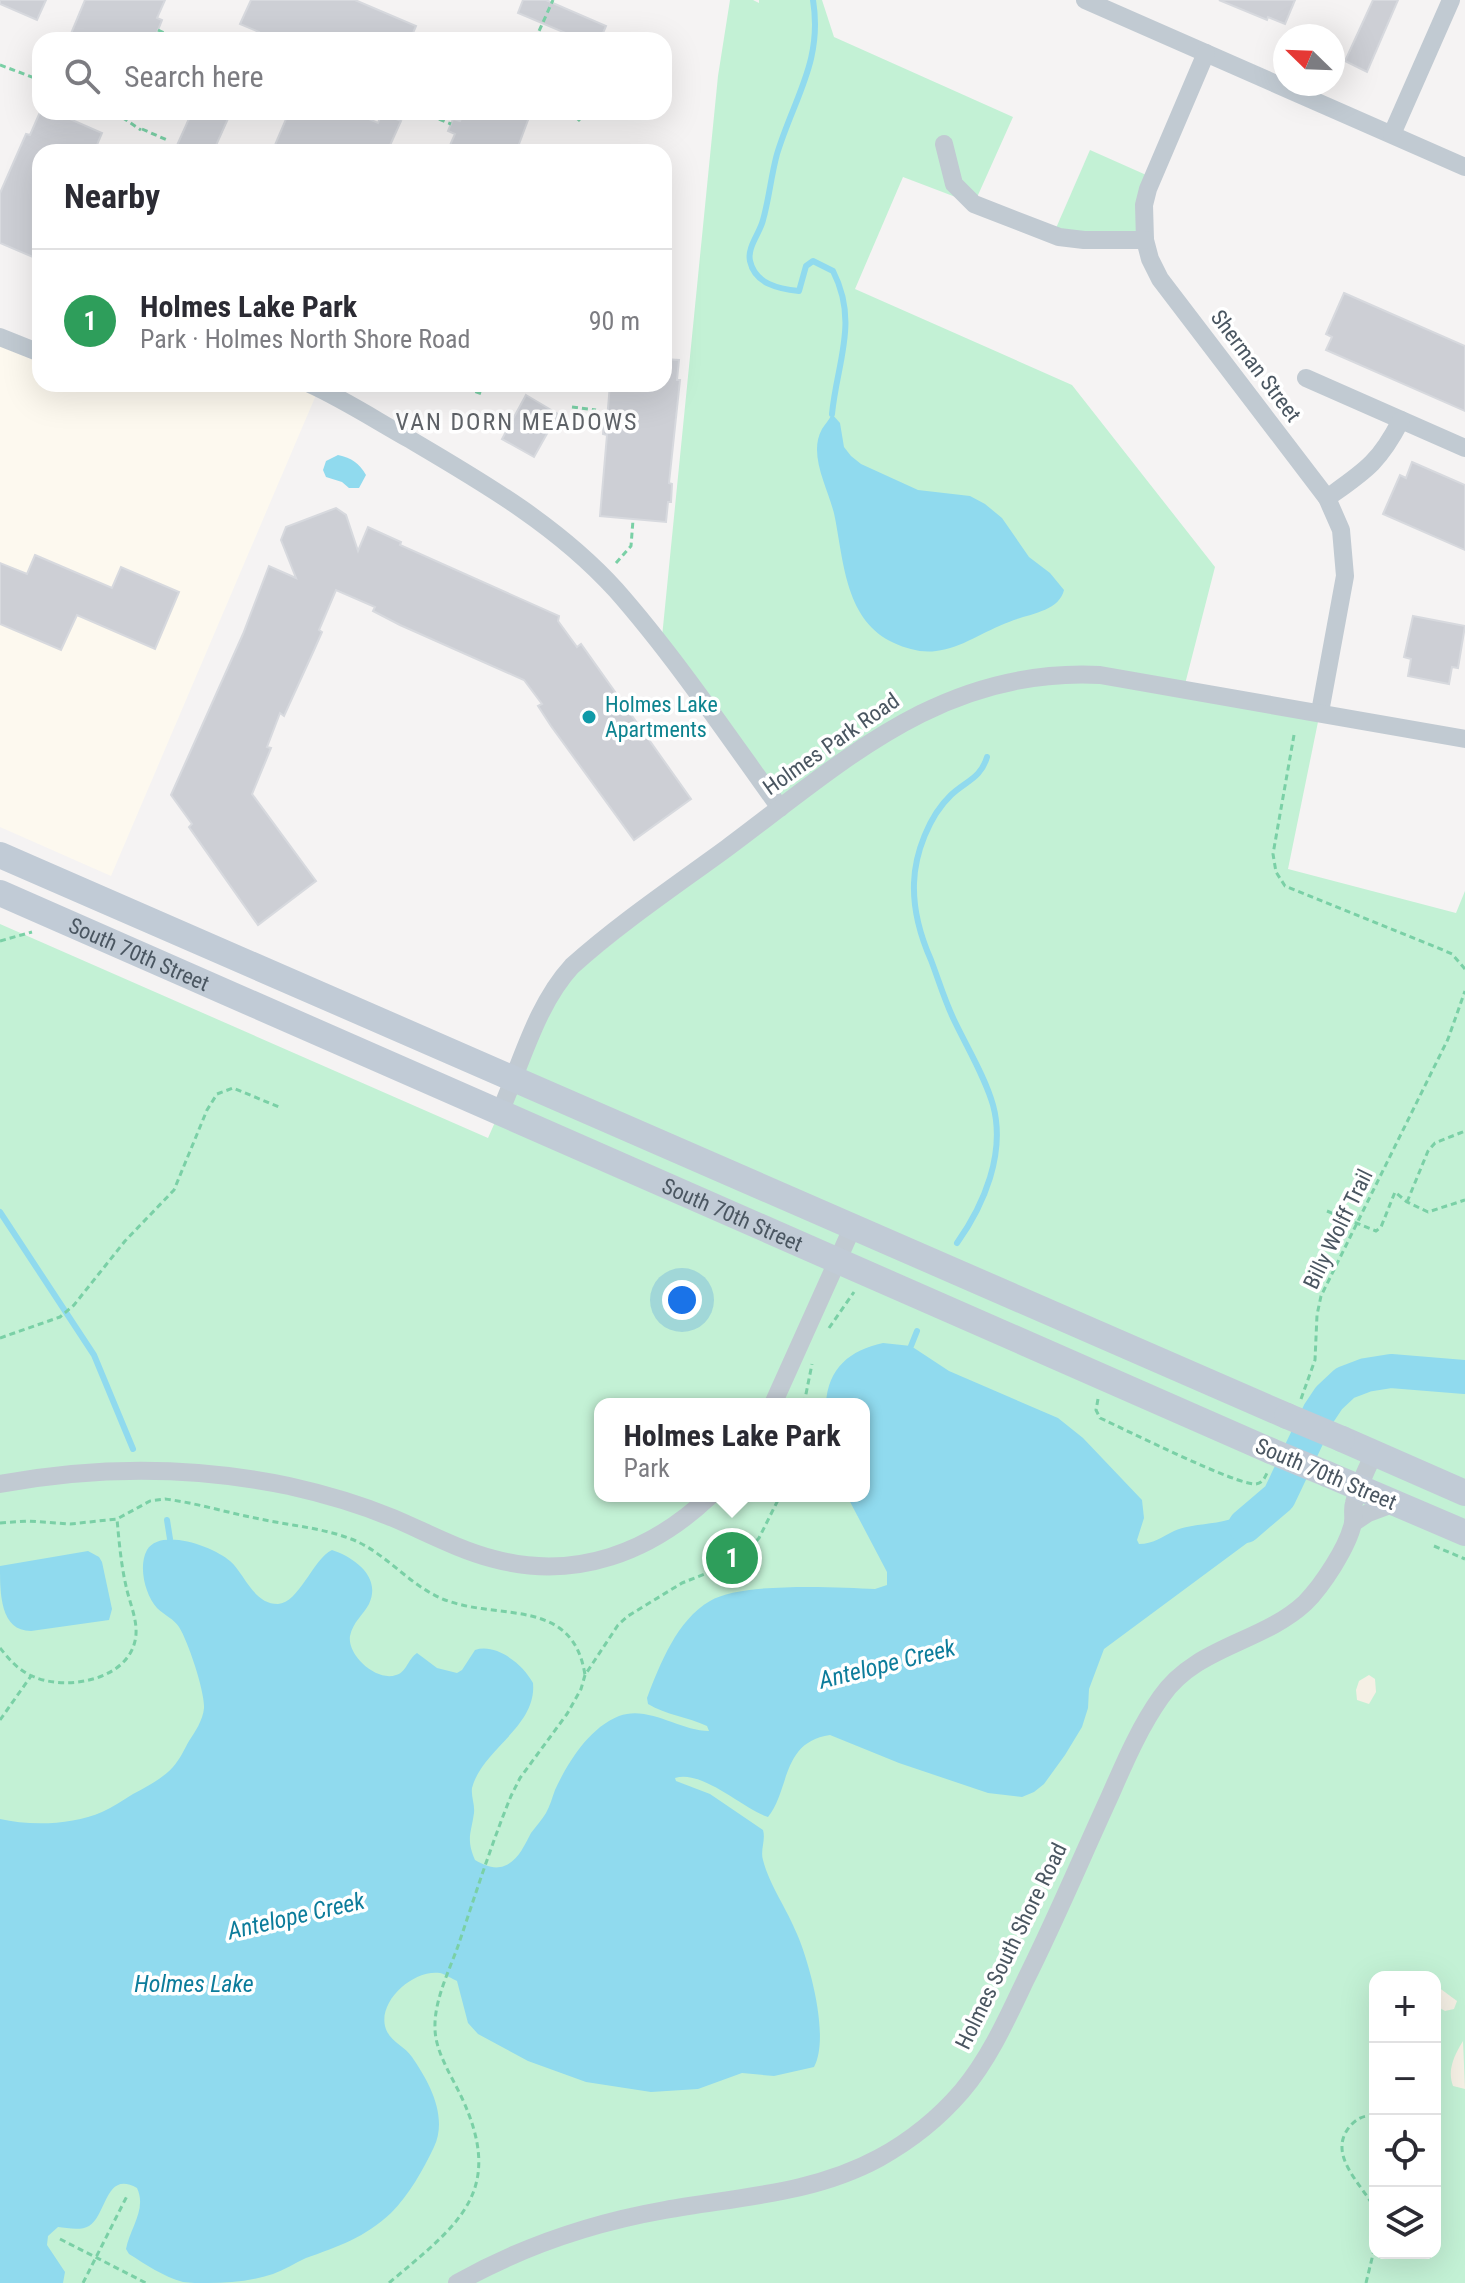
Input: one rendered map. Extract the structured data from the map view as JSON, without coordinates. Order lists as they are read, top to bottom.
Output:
{
  "streets": {
    "main road": ["South 70th Street"],
    "street": ["Sherman Street", "Holmes Park Road", "Holmes South Shore Road"],
    "path": ["Billy Wolff Trail"]
  },
  "crossings": [
    ["Sherman Street", "Holmes Park Road"],
    ["Holmes Park Road", "South 70th Street"],
    ["South 70th Street", "Billy Wolff Trail"],
    ["South 70th Street", "Holmes South Shore Road"]
  ],
  "districts": ["VAN DORN MEADOWS"],
  "water": ["Antelope Creek", "Holmes Lake"],
  "places": ["Holmes Lake Apartments"],
  "north": "top left",
  "page": {
    "search": "Search here",
    "heading": "Nearby",
    "list": [
      {
        "mark": "1",
        "name": "Holmes Lake Park",
        "note": "Park · Holmes North Shore Road",
        "value": "90 m"
      }
    ],
    "popup": ["Holmes Lake Park", "Park"],
    "pins": "1",
    "map_buttons": ["+", "−"]
  }
}
